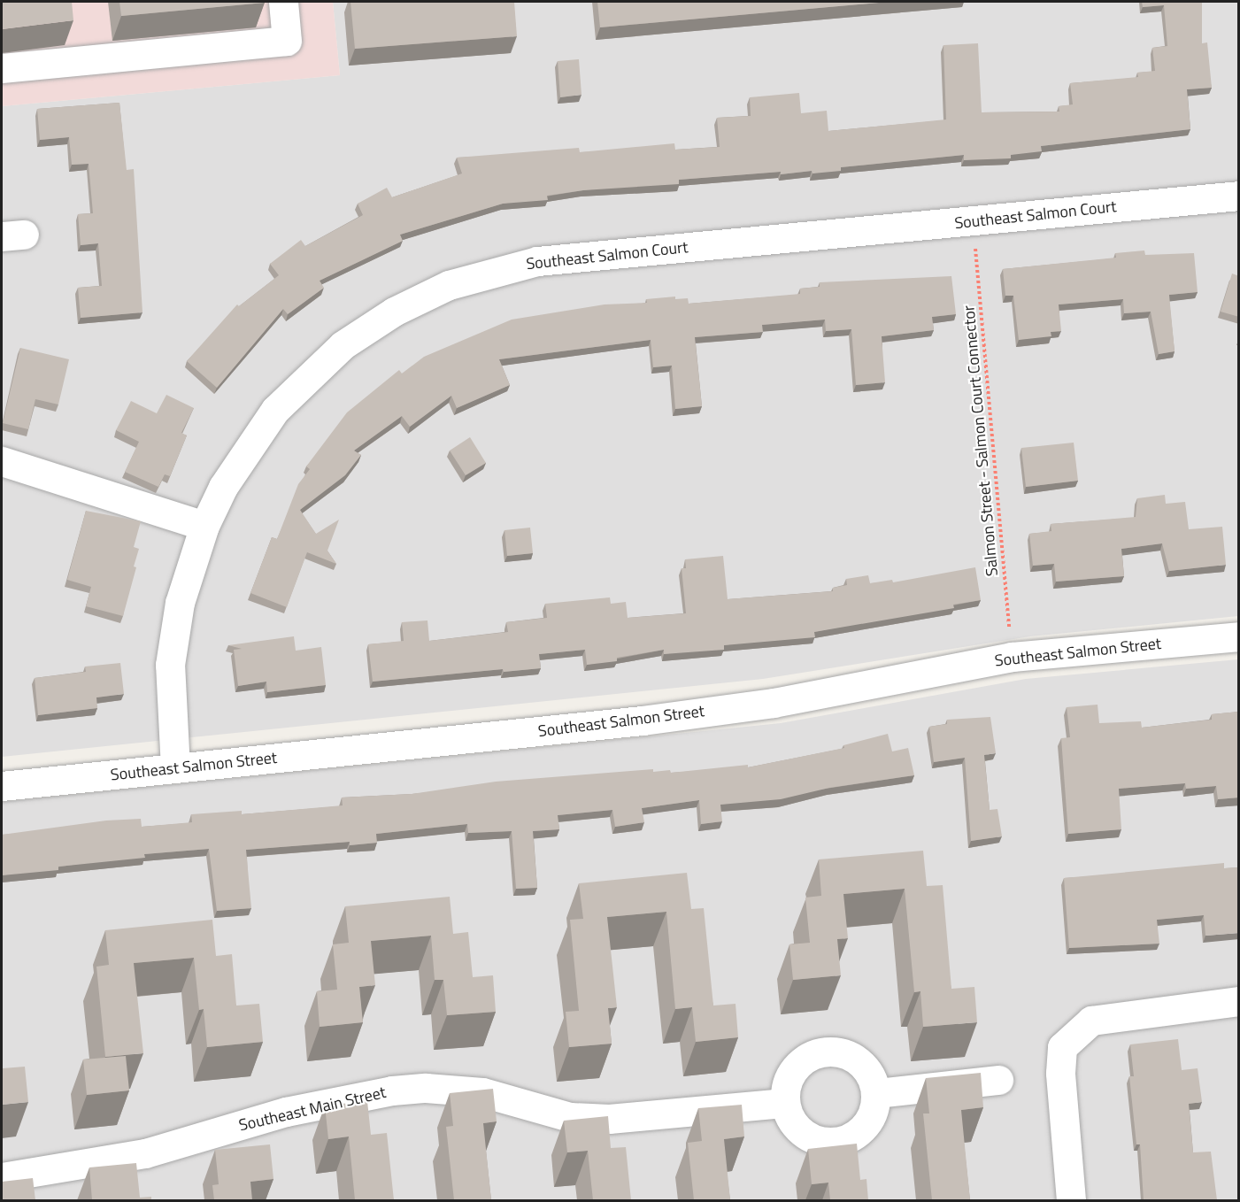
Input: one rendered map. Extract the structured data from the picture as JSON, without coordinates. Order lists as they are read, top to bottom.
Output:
{
  "streets": {
    "street": ["Southeast Salmon Court", "Southeast Salmon Street", "Southeast Main Street"],
    "path": ["Salmon Street - Salmon Court Connector"]
  },
  "crossings": [
    ["Southeast Salmon Court", "Salmon Street - Salmon Court Connector"],
    ["Southeast Salmon Court", "Southeast Salmon Street"],
    ["Salmon Street - Salmon Court Connector", "Southeast Salmon Street"]
  ]
}
